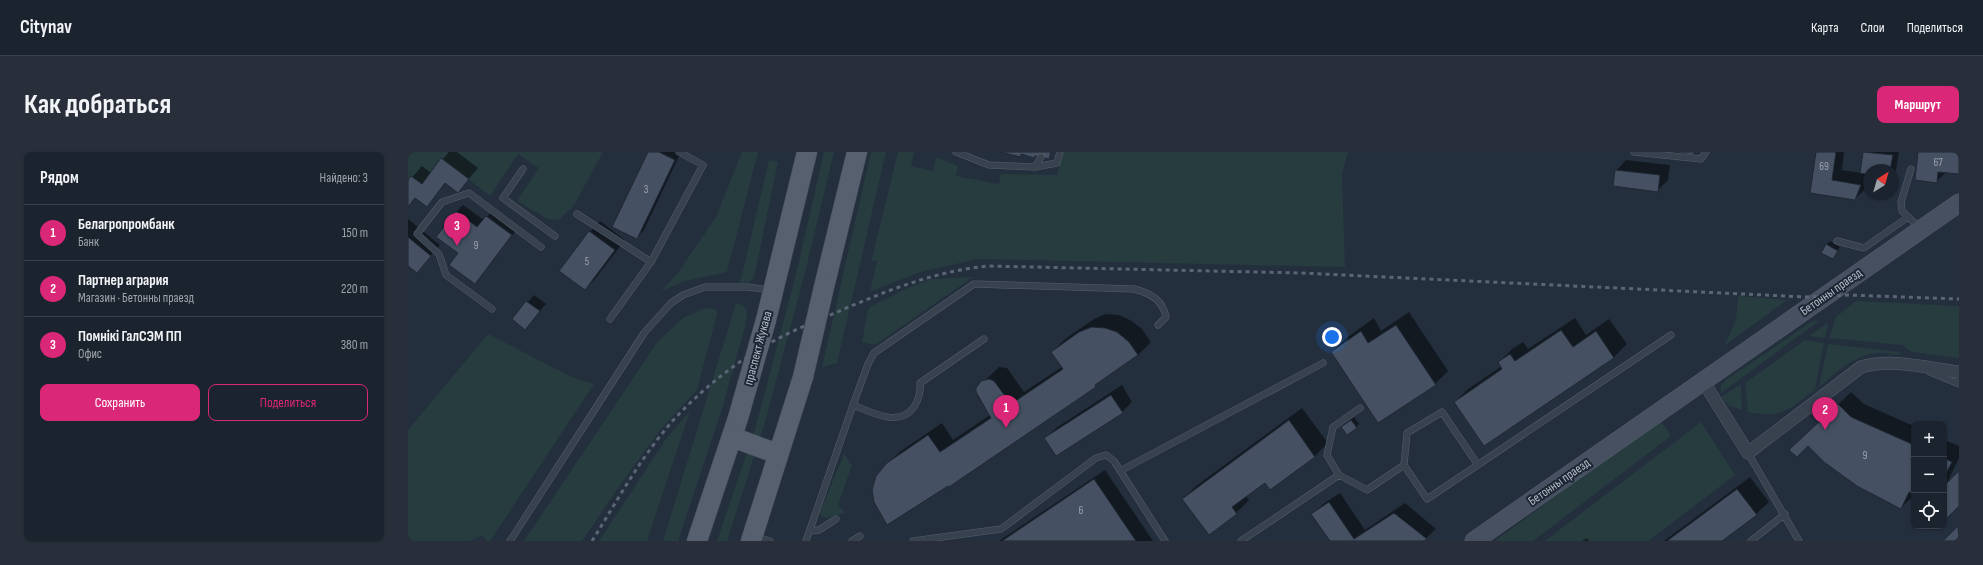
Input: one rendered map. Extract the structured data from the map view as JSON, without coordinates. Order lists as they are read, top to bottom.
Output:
{
  "streets": {
    "main road": ["праспект Жукава"],
    "street": ["Бетонны праезд"]
  },
  "house_numbers": [
    "67",
    "69",
    "3",
    "9",
    "5",
    "9",
    "6"
  ],
  "north": "top right",
  "page": {
    "header": "Citynav",
    "nav": ["Карта", "Слои", "Поделиться"],
    "buttons": [
      "Маршрут",
      ["Сохранить", "Поделиться"]
    ],
    "title": "Как добраться",
    "heading": ["Рядом", "Найдено: 3"],
    "list": [
      {
        "mark": "1",
        "name": "Белагропромбанк",
        "note": "Банк",
        "value": "150 m"
      },
      {
        "mark": "2",
        "name": "Партнер агрария",
        "note": "Магазин · Бетонны праезд",
        "value": "220 m"
      },
      {
        "mark": "3",
        "name": "Помнікі ГалСЭМ ПП",
        "note": "Офис",
        "value": "380 m"
      }
    ],
    "pins": ["3", "1", "2"],
    "map_buttons": ["+", "−"]
  }
}
